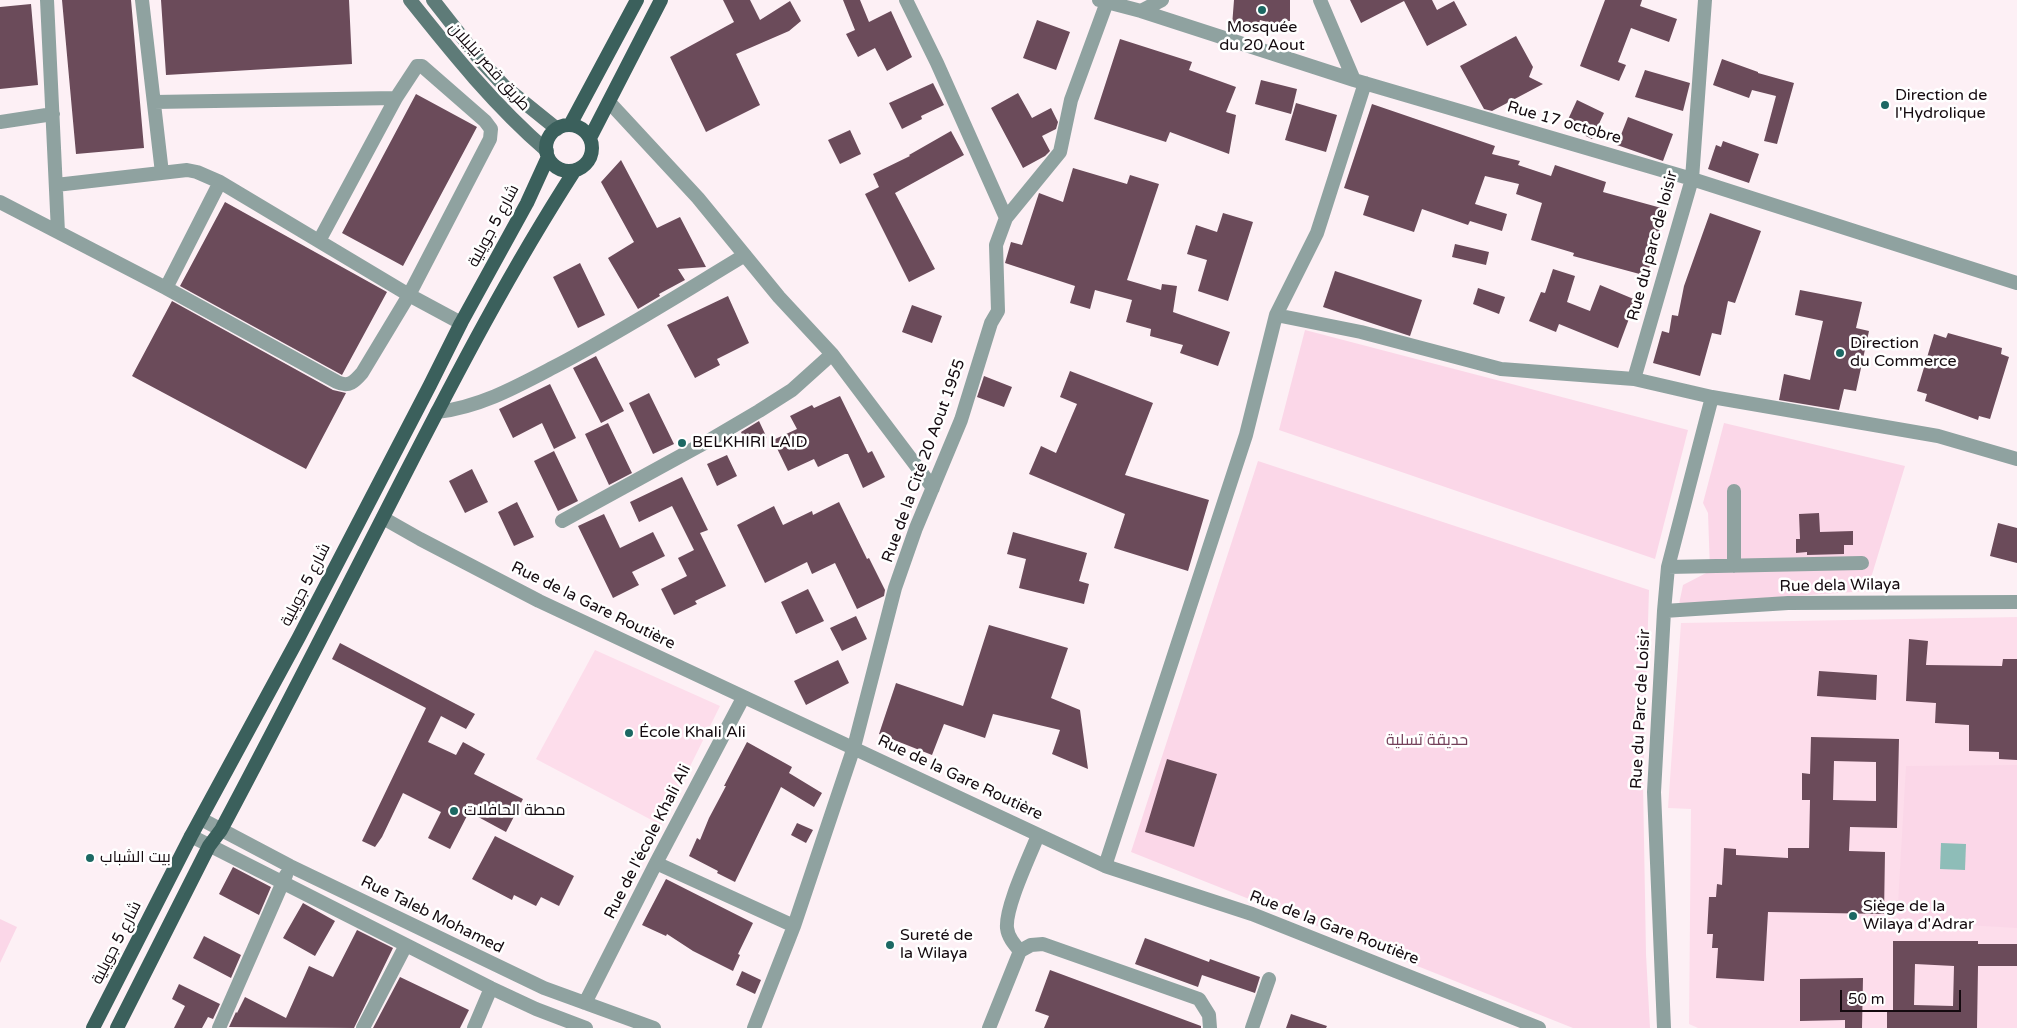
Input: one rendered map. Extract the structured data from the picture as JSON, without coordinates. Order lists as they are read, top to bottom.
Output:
{
  "streets": {
    "main road": ["طريق قصر تيليلان", "شارع 5 جويلية"],
    "street": [
      "Rue 17 octobre",
      "Rue du parc de loisir",
      "Rue de la Cité 20 Aout 1955",
      "Rue dela Wilaya",
      "Rue de la Gare Routière",
      "Rue du Parc de Loisir",
      "Rue de l'école Khali Ali",
      "Rue Taleb Mohamed"
    ]
  },
  "crossings": [
    ["طريق قصر تيليلان", "شارع 5 جويلية"],
    ["Rue 17 octobre", "Rue du parc de loisir"],
    ["Rue 17 octobre", "Rue de la Cité 20 Aout 1955"],
    ["شارع 5 جويلية", "Rue Taleb Mohamed"],
    ["Rue de la Cité 20 Aout 1955", "Rue de la Gare Routière"],
    ["Rue dela Wilaya", "Rue du Parc de Loisir"],
    ["Rue de la Gare Routière", "Rue de l'école Khali Ali"],
    ["Rue de l'école Khali Ali", "Rue Taleb Mohamed"]
  ],
  "parks": ["حديقة تسلية"],
  "places": [
    "Mosquée du 20 Aout",
    "Direction de l'Hydrolique",
    "Direction du Commerce",
    "BELKHIRI LAID",
    "École Khali Ali",
    "محطة الحافلات",
    "بيت الشباب",
    "Siège de la Wilaya d'Adrar",
    "Sureté de la Wilaya"
  ],
  "scale_bar": "50 m"
}
